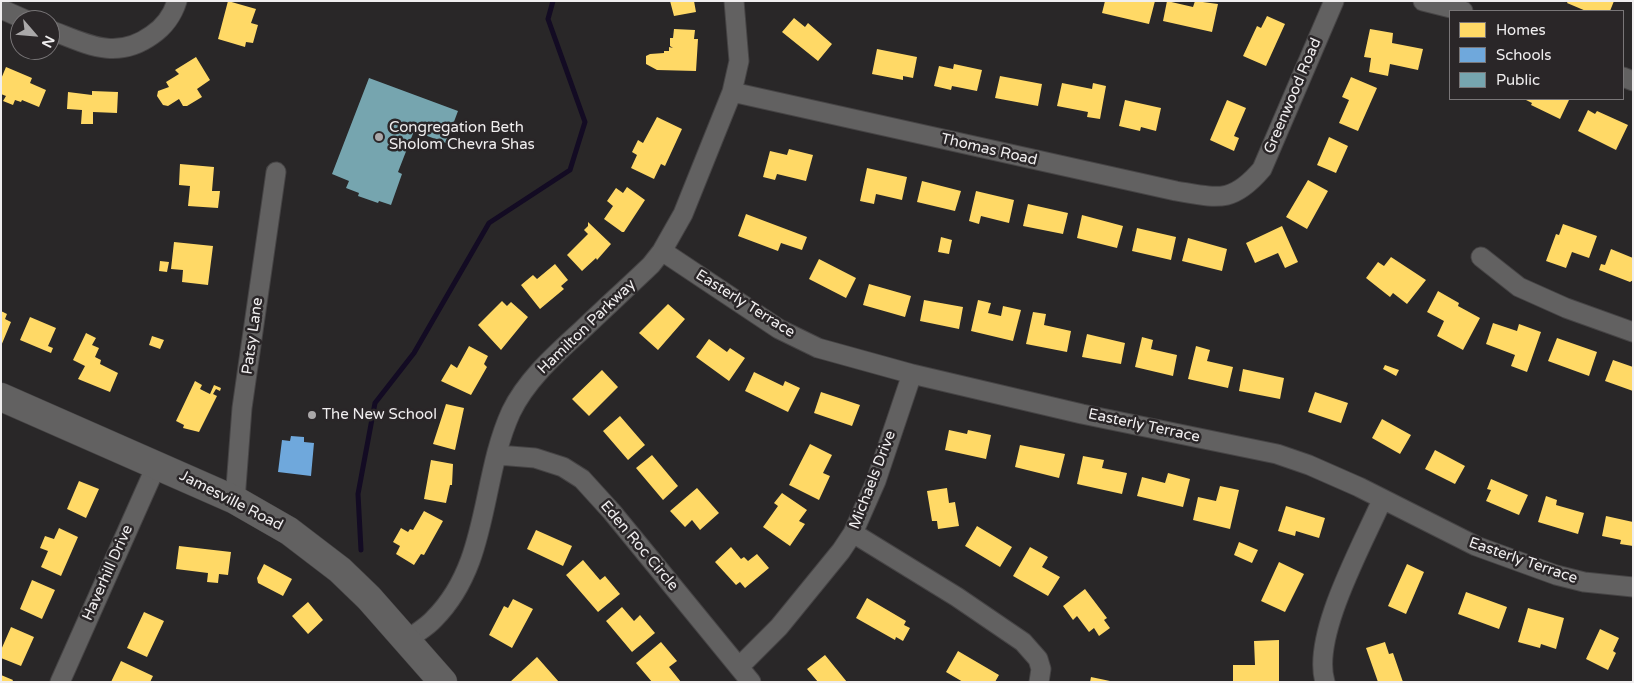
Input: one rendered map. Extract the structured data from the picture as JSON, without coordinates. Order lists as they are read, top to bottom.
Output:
{
  "streets": {
    "street": [
      "Greenwood Road",
      "Thomas Road",
      "Easterly Terrace",
      "Hamilton Parkway",
      "Patsy Lane",
      "Michaels Drive",
      "Jamesville Road",
      "Eden Roc Circle",
      "Haverhill Drive"
    ]
  },
  "crossings": [
    ["Greenwood Road", "Thomas Road"],
    ["Thomas Road", "Hamilton Parkway"],
    ["Easterly Terrace", "Hamilton Parkway"],
    ["Easterly Terrace", "Michaels Drive"],
    ["Hamilton Parkway", "Jamesville Road"],
    ["Hamilton Parkway", "Eden Roc Circle"],
    ["Patsy Lane", "Jamesville Road"],
    ["Michaels Drive", "Eden Roc Circle"],
    ["Jamesville Road", "Haverhill Drive"]
  ],
  "places": ["Congregation Beth Sholom Chevra Shas", "The New School"],
  "legend": ["Homes", "Schools", "Public"],
  "north": "bottom right"
}
